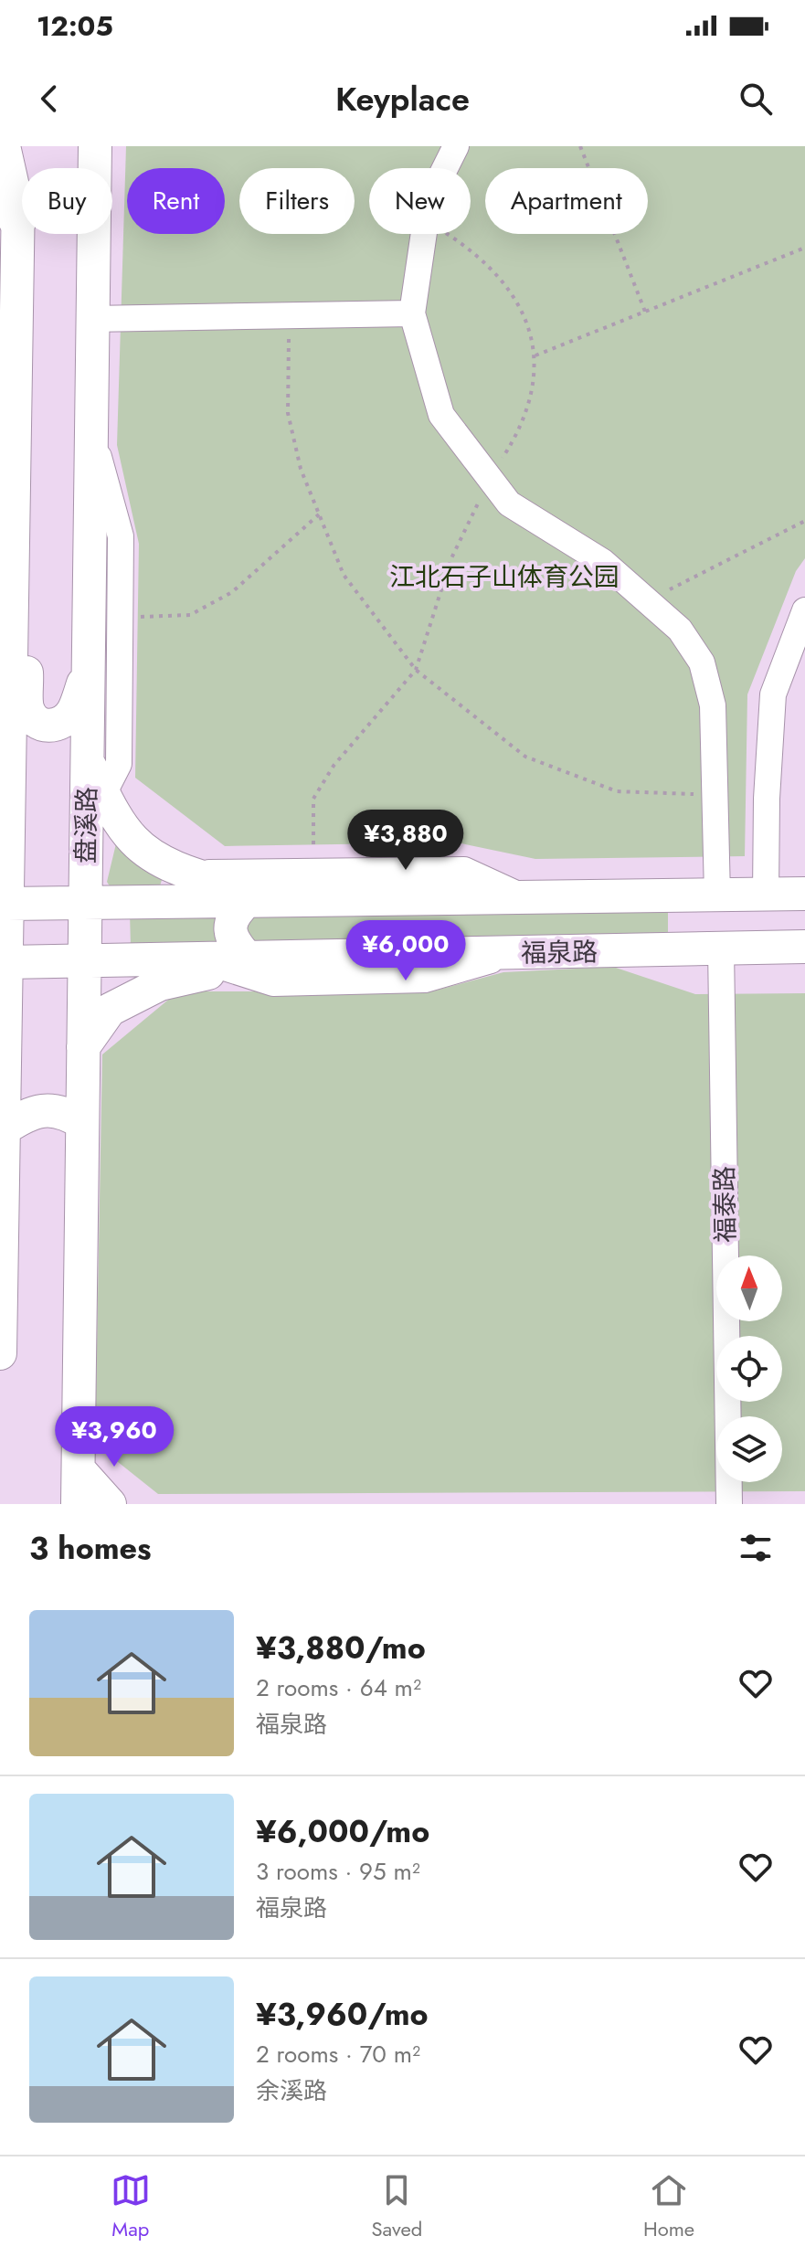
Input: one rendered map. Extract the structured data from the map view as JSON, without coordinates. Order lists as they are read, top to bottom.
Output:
{
  "streets": {
    "main road": ["盘溪路", "福泉路"],
    "street": ["福泰路"]
  },
  "crossings": [
    ["盘溪路", "福泉路"],
    ["福泉路", "福泰路"]
  ],
  "parks": ["江北石子山体育公园"],
  "north": "top",
  "page": {
    "status": "12:05",
    "header": "Keyplace",
    "chip": [
      "Buy",
      "Rent",
      "Filters",
      "New",
      "Apartment"
    ],
    "price": ["¥3,880", "¥6,000", "¥3,960"],
    "heading": "3 homes",
    "list": [
      {
        "name": "¥3,880/mo",
        "note": "2 rooms · 64 m² · 福泉路"
      },
      {
        "name": "¥6,000/mo",
        "note": "3 rooms · 95 m² · 福泉路"
      },
      {
        "name": "¥3,960/mo",
        "note": "2 rooms · 70 m² · 余溪路"
      }
    ],
    "tabs": ["Map", "Saved", "Home"]
  }
}
